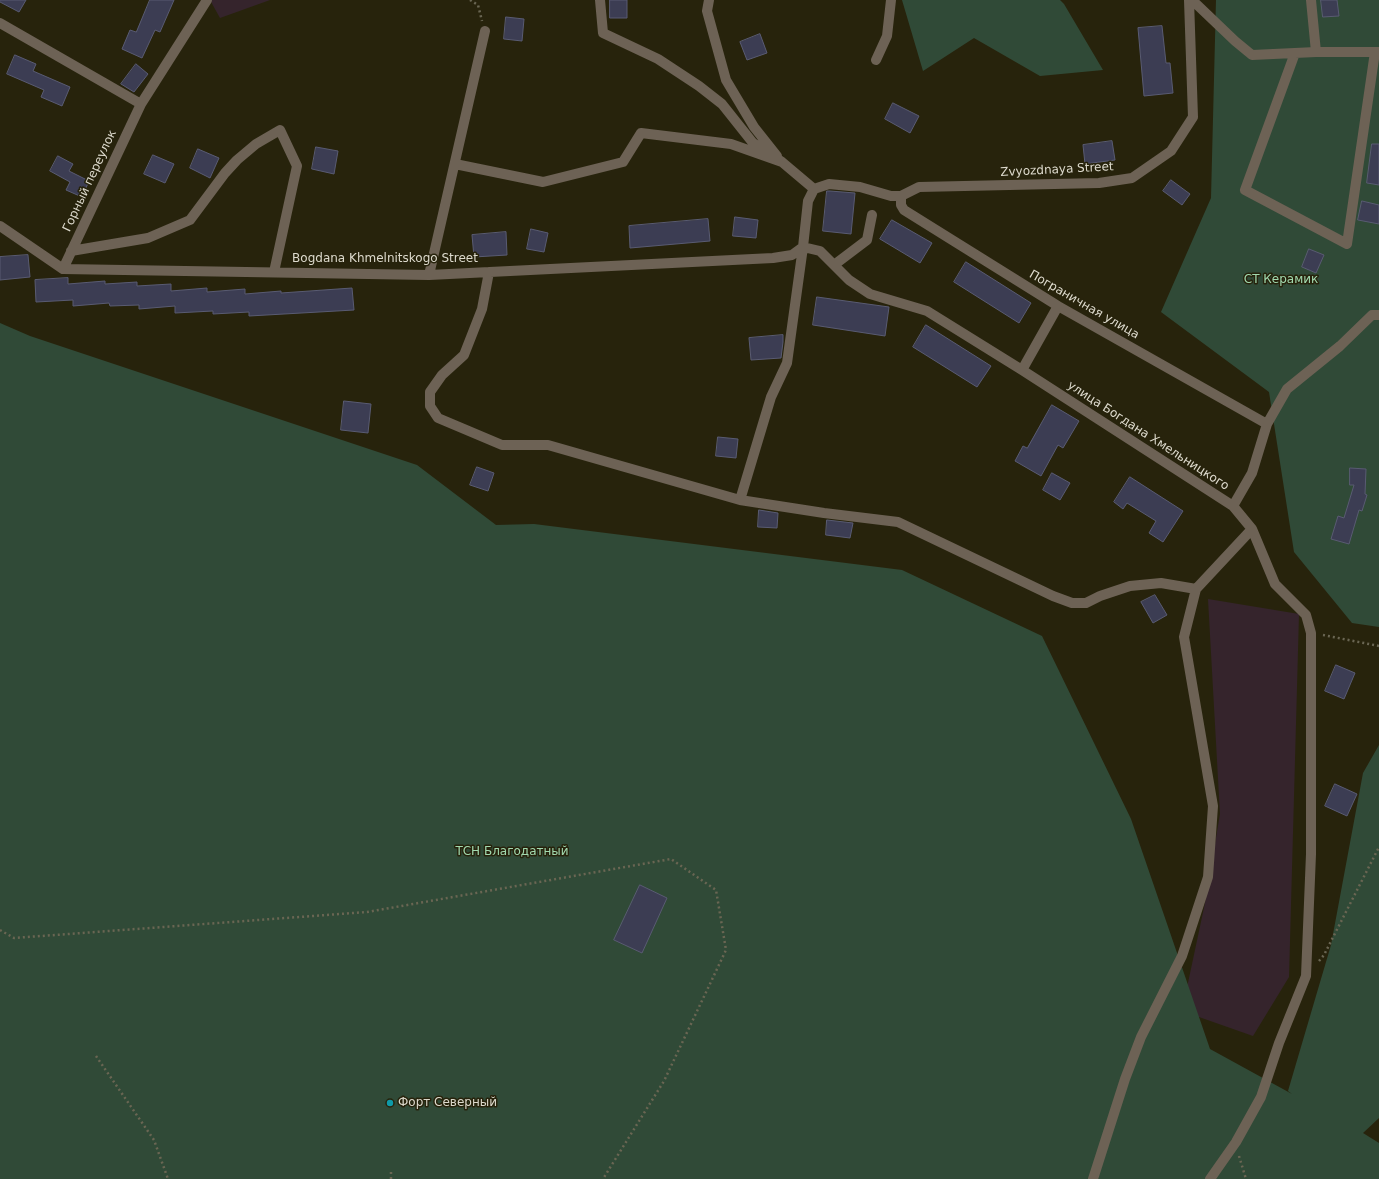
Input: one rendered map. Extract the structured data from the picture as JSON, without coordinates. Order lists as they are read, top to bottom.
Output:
{
  "streets": {
    "street": [
      "Zvyozdnaya Street",
      "Горный переулок",
      "Bogdana Khmelnitskogo Street",
      "Пограничная улица",
      "улица Богдана Хмельницкого"
    ]
  },
  "crossings": [
    ["Zvyozdnaya Street", "Пограничная улица"],
    ["Горный переулок", "Bogdana Khmelnitskogo Street"],
    ["Пограничная улица", "улица Богдана Хмельницкого"]
  ],
  "parks": ["СТ Керамик", "ТСН Благодатный"],
  "places": ["Форт Северный"]
}
